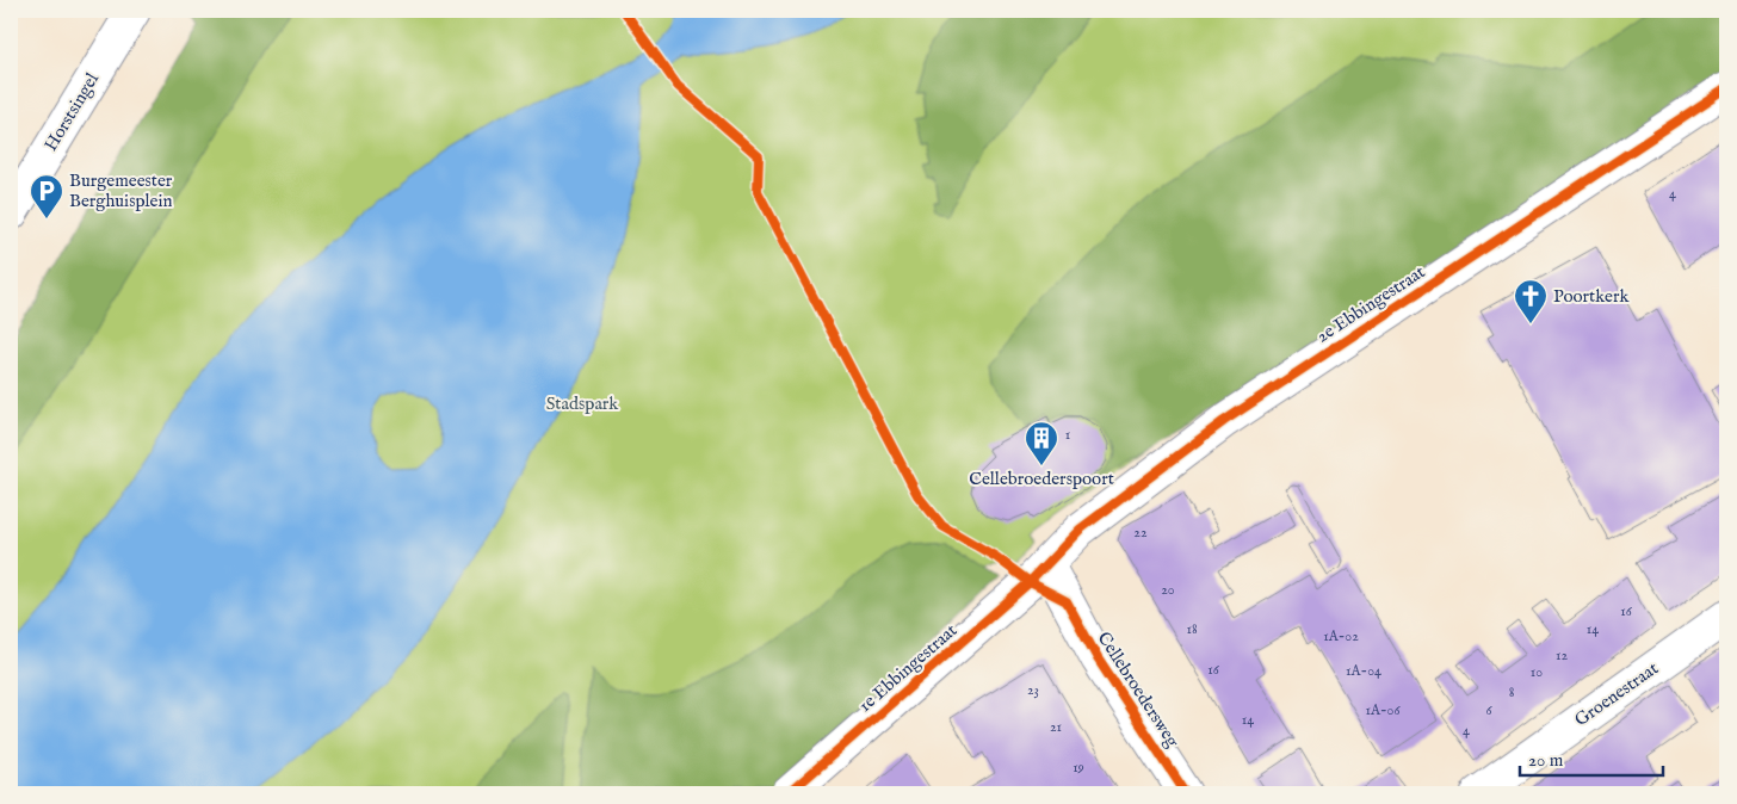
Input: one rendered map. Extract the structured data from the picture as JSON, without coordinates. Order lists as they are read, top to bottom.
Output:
{
  "streets": {
    "street": [
      "Horstsingel",
      "2e Ebbingestraat",
      "1e Ebbingestraat",
      "Cellebroedersweg",
      "Groenestraat"
    ]
  },
  "crossings": [
    ["2e Ebbingestraat", "1e Ebbingestraat"],
    ["2e Ebbingestraat", "Cellebroedersweg"],
    ["1e Ebbingestraat", "Cellebroedersweg"]
  ],
  "parks": ["Stadspark"],
  "places": {
    "parking": ["Burgemeester Berghuisplein"],
    "church": ["Poortkerk"],
    "building": ["Cellebroederspoort"]
  },
  "house_numbers": [
    "4",
    "1",
    "22",
    "20",
    "16",
    "18",
    "14",
    "1A-02",
    "12",
    "16",
    "1A-04",
    "10",
    "23",
    "8",
    "1A-06",
    "6",
    "14",
    "21",
    "4",
    "19"
  ],
  "scale_bar": "20 m"
}
